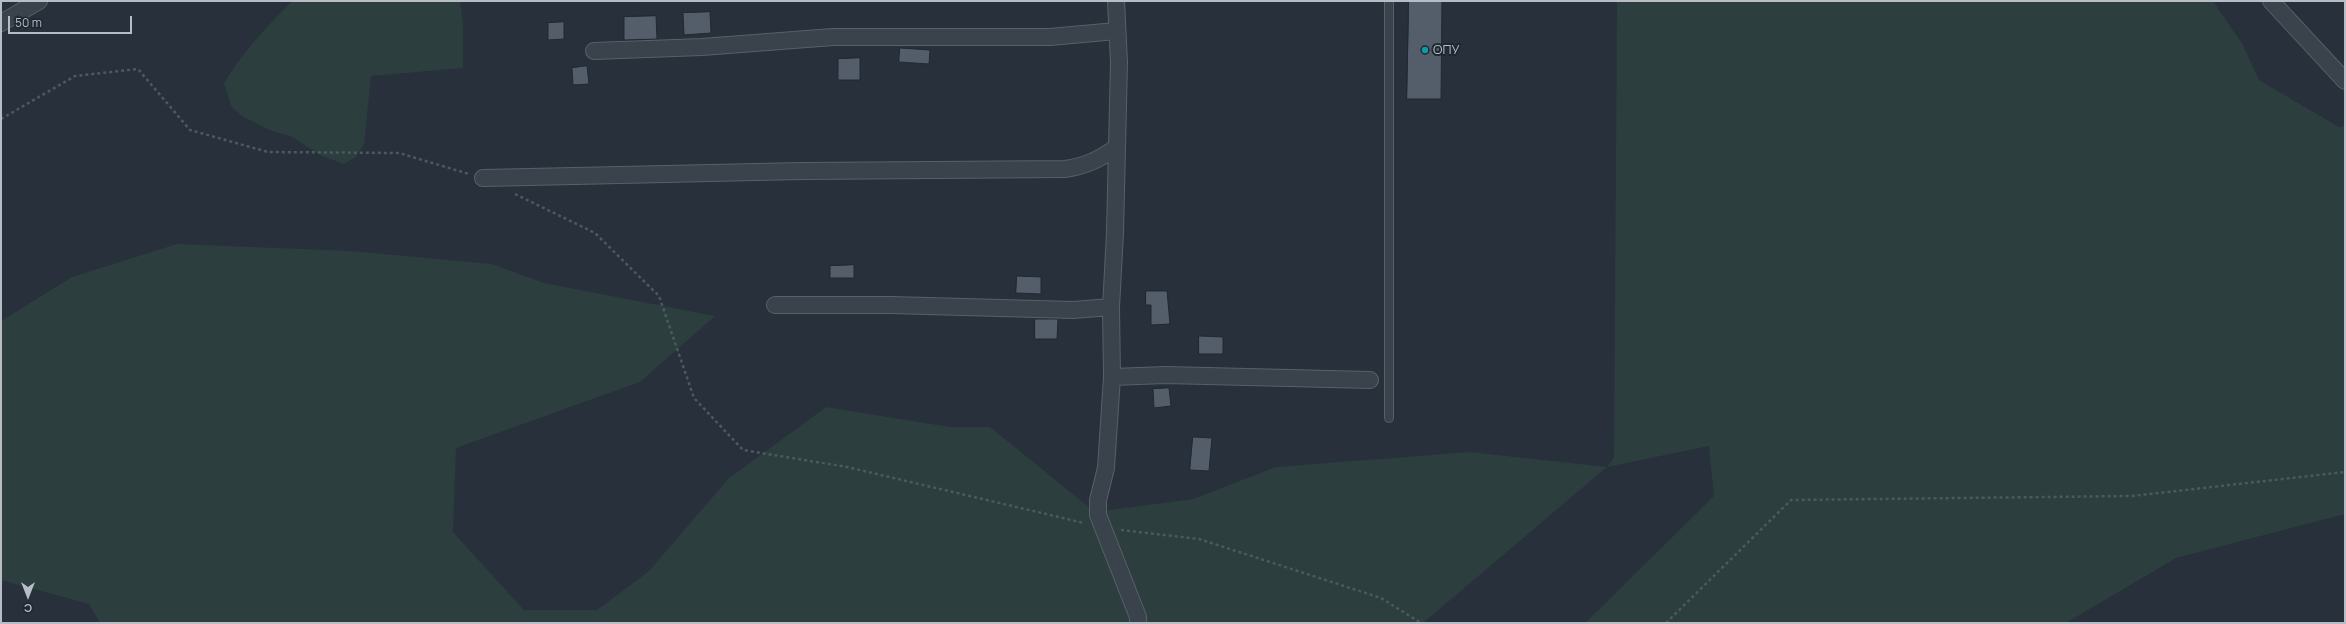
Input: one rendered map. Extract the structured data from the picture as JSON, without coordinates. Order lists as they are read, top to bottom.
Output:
{
  "places": ["ОПУ"],
  "scale_bar": "50 m",
  "north": "bottom"
}
